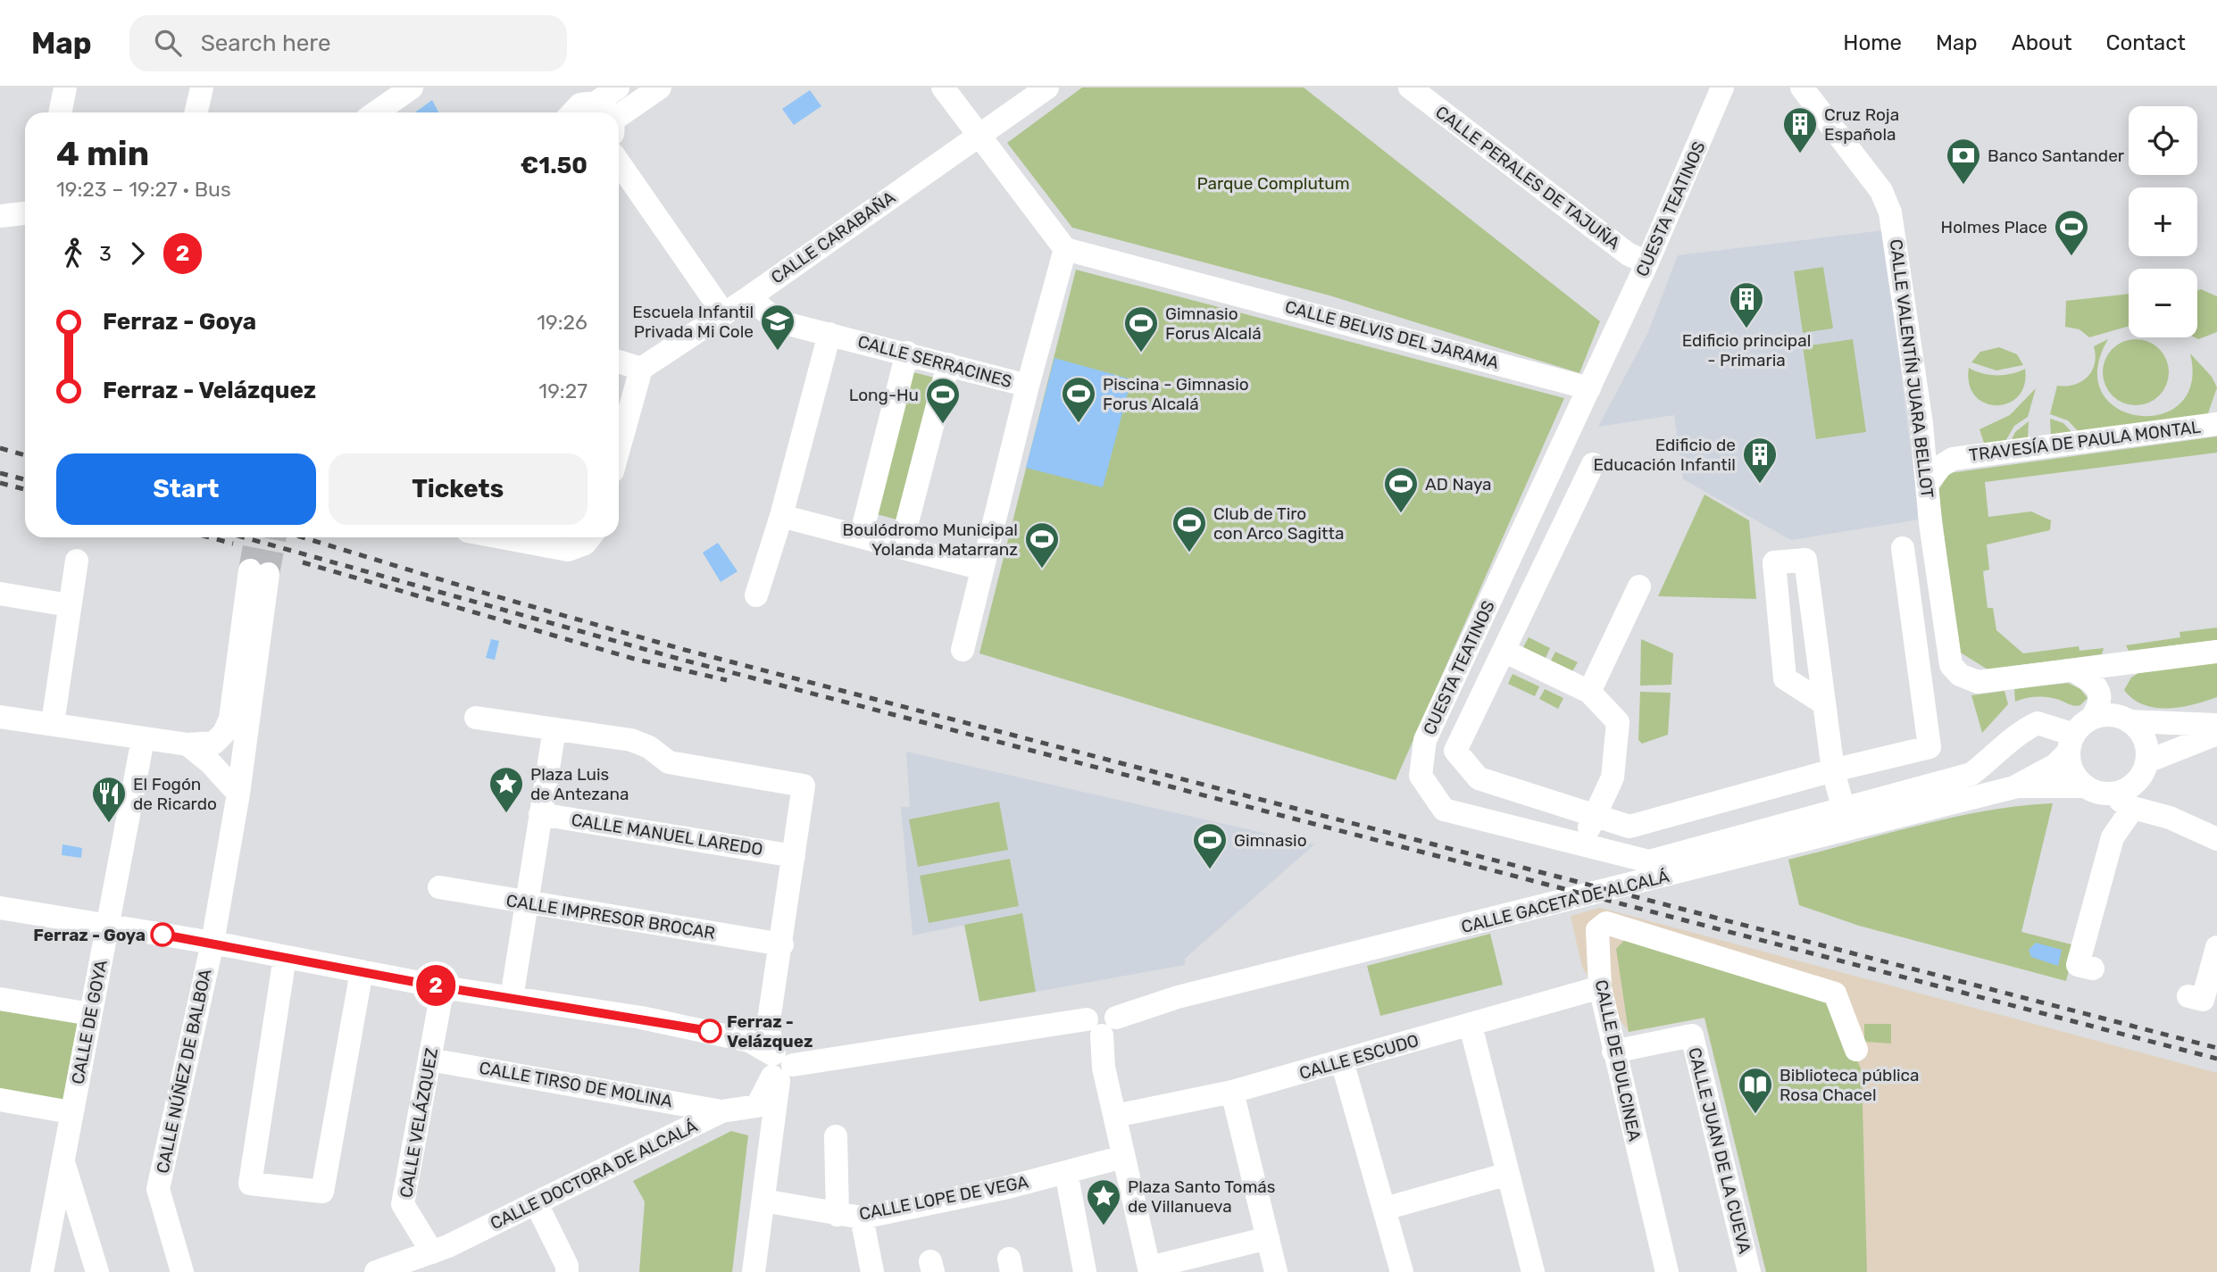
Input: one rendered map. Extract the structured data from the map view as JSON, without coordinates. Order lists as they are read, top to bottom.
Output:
{
  "streets": {
    "street": [
      "CALLE PERALES DE TAJUÑA",
      "CUESTA TEATINOS",
      "CALLE CARABAÑA",
      "CALLE BELVIS DEL JARAMA",
      "CALLE SERRACINES",
      "CALLE VALENTÍN JUARA BELLOT",
      "TRAVESÍA DE PAULA MONTAL",
      "CALLE MANUEL LAREDO",
      "CALLE GACETA DE ALCALÁ",
      "CALLE IMPRESOR BROCAR",
      "CALLE DE GOYA",
      "CALLE ESCUDO",
      "CALLE DE DULCINEA",
      "CALLE NÚÑEZ DE BALBOA",
      "CALLE TIRSO DE MOLINA",
      "CALLE VELÁZQUEZ",
      "CALLE JUAN DE LA CUEVA",
      "CALLE DOCTORA DE ALCALÁ",
      "CALLE LOPE DE VEGA"
    ]
  },
  "crossings": [
    ["CALLE PERALES DE TAJUÑA", "CUESTA TEATINOS"],
    ["CUESTA TEATINOS", "CALLE BELVIS DEL JARAMA"],
    ["CUESTA TEATINOS", "CALLE GACETA DE ALCALÁ"],
    ["CALLE CARABAÑA", "CALLE SERRACINES"],
    ["CALLE BELVIS DEL JARAMA", "CALLE SERRACINES"],
    ["CALLE VALENTÍN JUARA BELLOT", "TRAVESÍA DE PAULA MONTAL"],
    ["CALLE GACETA DE ALCALÁ", "CALLE DOCTORA DE ALCALÁ"],
    ["CALLE ESCUDO", "CALLE DE DULCINEA"],
    ["CALLE DE DULCINEA", "CALLE JUAN DE LA CUEVA"],
    ["CALLE TIRSO DE MOLINA", "CALLE VELÁZQUEZ"],
    ["CALLE TIRSO DE MOLINA", "CALLE DOCTORA DE ALCALÁ"],
    ["CALLE VELÁZQUEZ", "CALLE DOCTORA DE ALCALÁ"]
  ],
  "parks": ["Parque Complutum"],
  "places": {
    "building": ["Cruz Roja Española", "Edificio principal - Primaria", "Edificio de Educación Infantil"],
    "bank": ["Banco Santander"],
    "sports": [
      "Holmes Place",
      "Gimnasio Forus Alcalá",
      "Piscina - Gimnasio Forus Alcalá",
      "Long-Hu",
      "AD Naya",
      "Club de Tiro con Arco Sagitta",
      "Boulódromo Municipal Yolanda Matarranz",
      "Gimnasio"
    ],
    "school or university": ["Escuela Infantil Privada Mi Cole"],
    "place": ["Plaza Luis de Antezana", "Plaza Santo Tomás de Villanueva"],
    "restaurant": ["El Fogón de Ricardo"],
    "other": ["Ferraz - Goya", "Ferraz - Velázquez"],
    "library": ["Biblioteca pública Rosa Chacel"]
  },
  "lines": ["bus line 2"],
  "page": {
    "header": "Map",
    "search": "Search here",
    "nav": [
      "Home",
      "Map",
      "About",
      "Contact"
    ],
    "on_map": "2",
    "map_buttons": ["+", "−"],
    "heading": ["4 min", "19:23 – 19:27 · Bus", "€1.50"],
    "legs": ["3", "2"],
    "list": [
      {
        "name": "Ferraz - Goya",
        "value": "19:26"
      },
      {
        "name": "Ferraz - Velázquez",
        "value": "19:27"
      }
    ],
    "buttons": ["Start", "Tickets"]
  }
}
